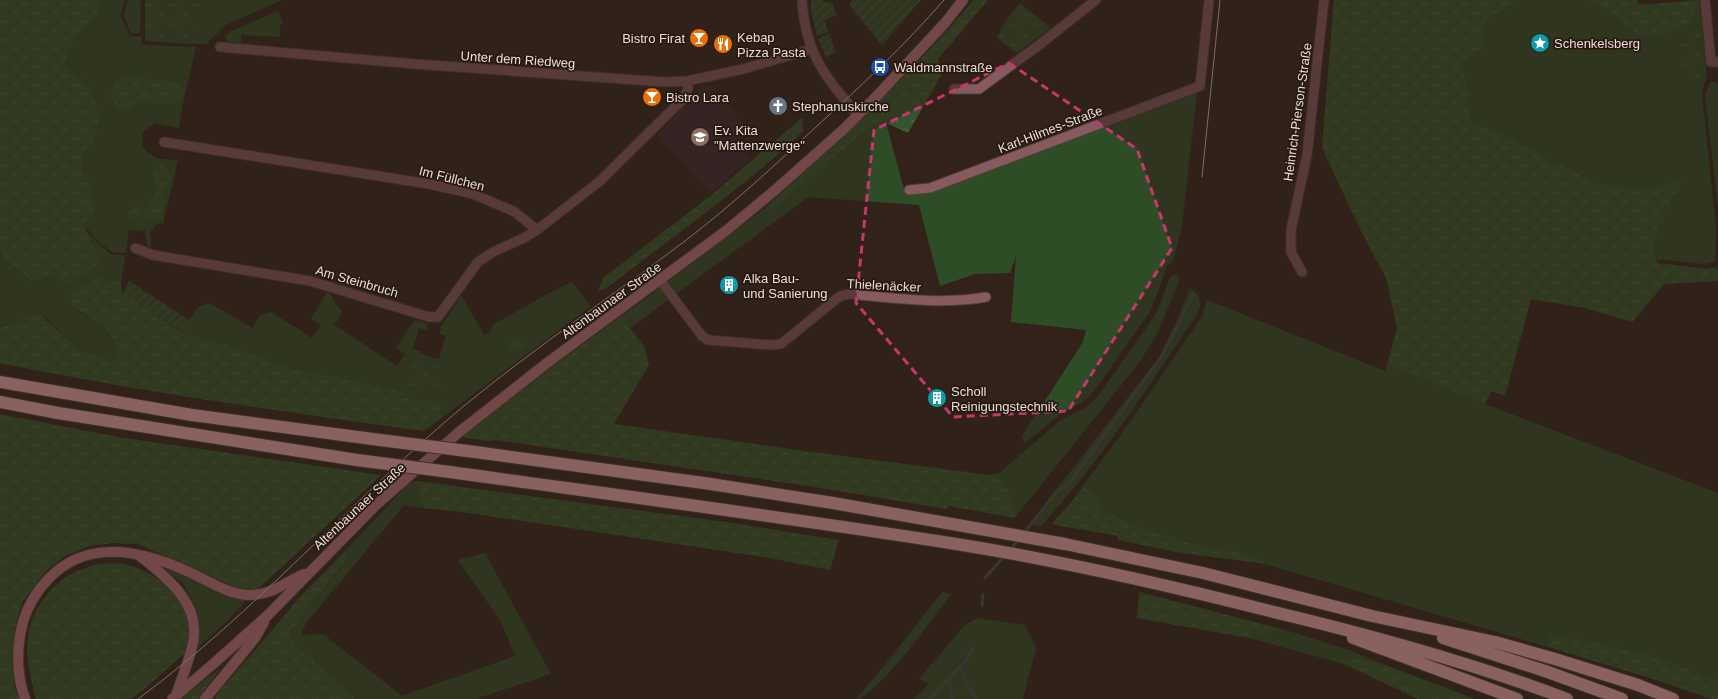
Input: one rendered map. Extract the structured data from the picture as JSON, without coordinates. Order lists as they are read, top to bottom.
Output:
{
  "streets": {
    "main road": ["Altenbaunaer Straße"],
    "street": [
      "Unter dem Riedweg",
      "Heinrich-Pierson-Straße",
      "Karl-Hilmes-Straße",
      "Im Füllchen",
      "Am Steinbruch",
      "Thielenäcker"
    ]
  },
  "crossings": [
    ["Im Füllchen", "Am Steinbruch"],
    ["Thielenäcker", "Altenbaunaer Straße"]
  ],
  "places": {
    "bar": ["Bistro Firat", "Bistro Lara"],
    "place": ["Schenkelsberg"],
    "restaurant": ["Kebap Pizza Pasta"],
    "bus stop": ["Waldmannstraße"],
    "church": ["Stephanuskirche"],
    "school or university": ["Ev. Kita \"Mattenzwerge\""],
    "building": ["Alka Bau- und Sanierung", "Scholl Reinigungstechnik"]
  }
}
